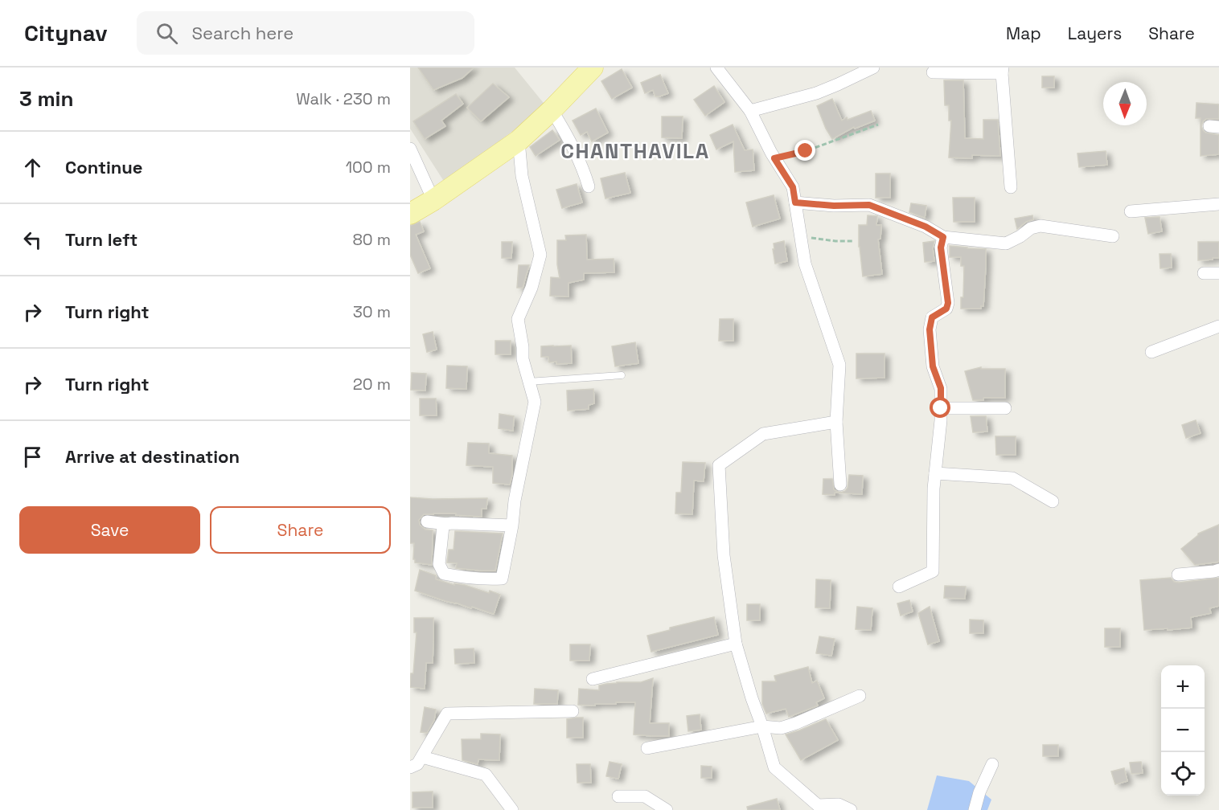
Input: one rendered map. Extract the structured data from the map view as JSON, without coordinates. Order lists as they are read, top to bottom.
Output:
{
  "districts": ["CHANTHAVILA"],
  "north": "bottom",
  "page": {
    "header": "Citynav",
    "search": "Search here",
    "nav": ["Map", "Layers", "Share"],
    "heading": ["3 min", "Walk · 230 m"],
    "list": [
      ["Continue", "100 m"],
      ["Turn left", "80 m"],
      ["Turn right", "30 m"],
      ["Turn right", "20 m"],
      "Arrive at destination"
    ],
    "buttons": ["Save", "Share"],
    "map_buttons": ["+", "−"]
  }
}
